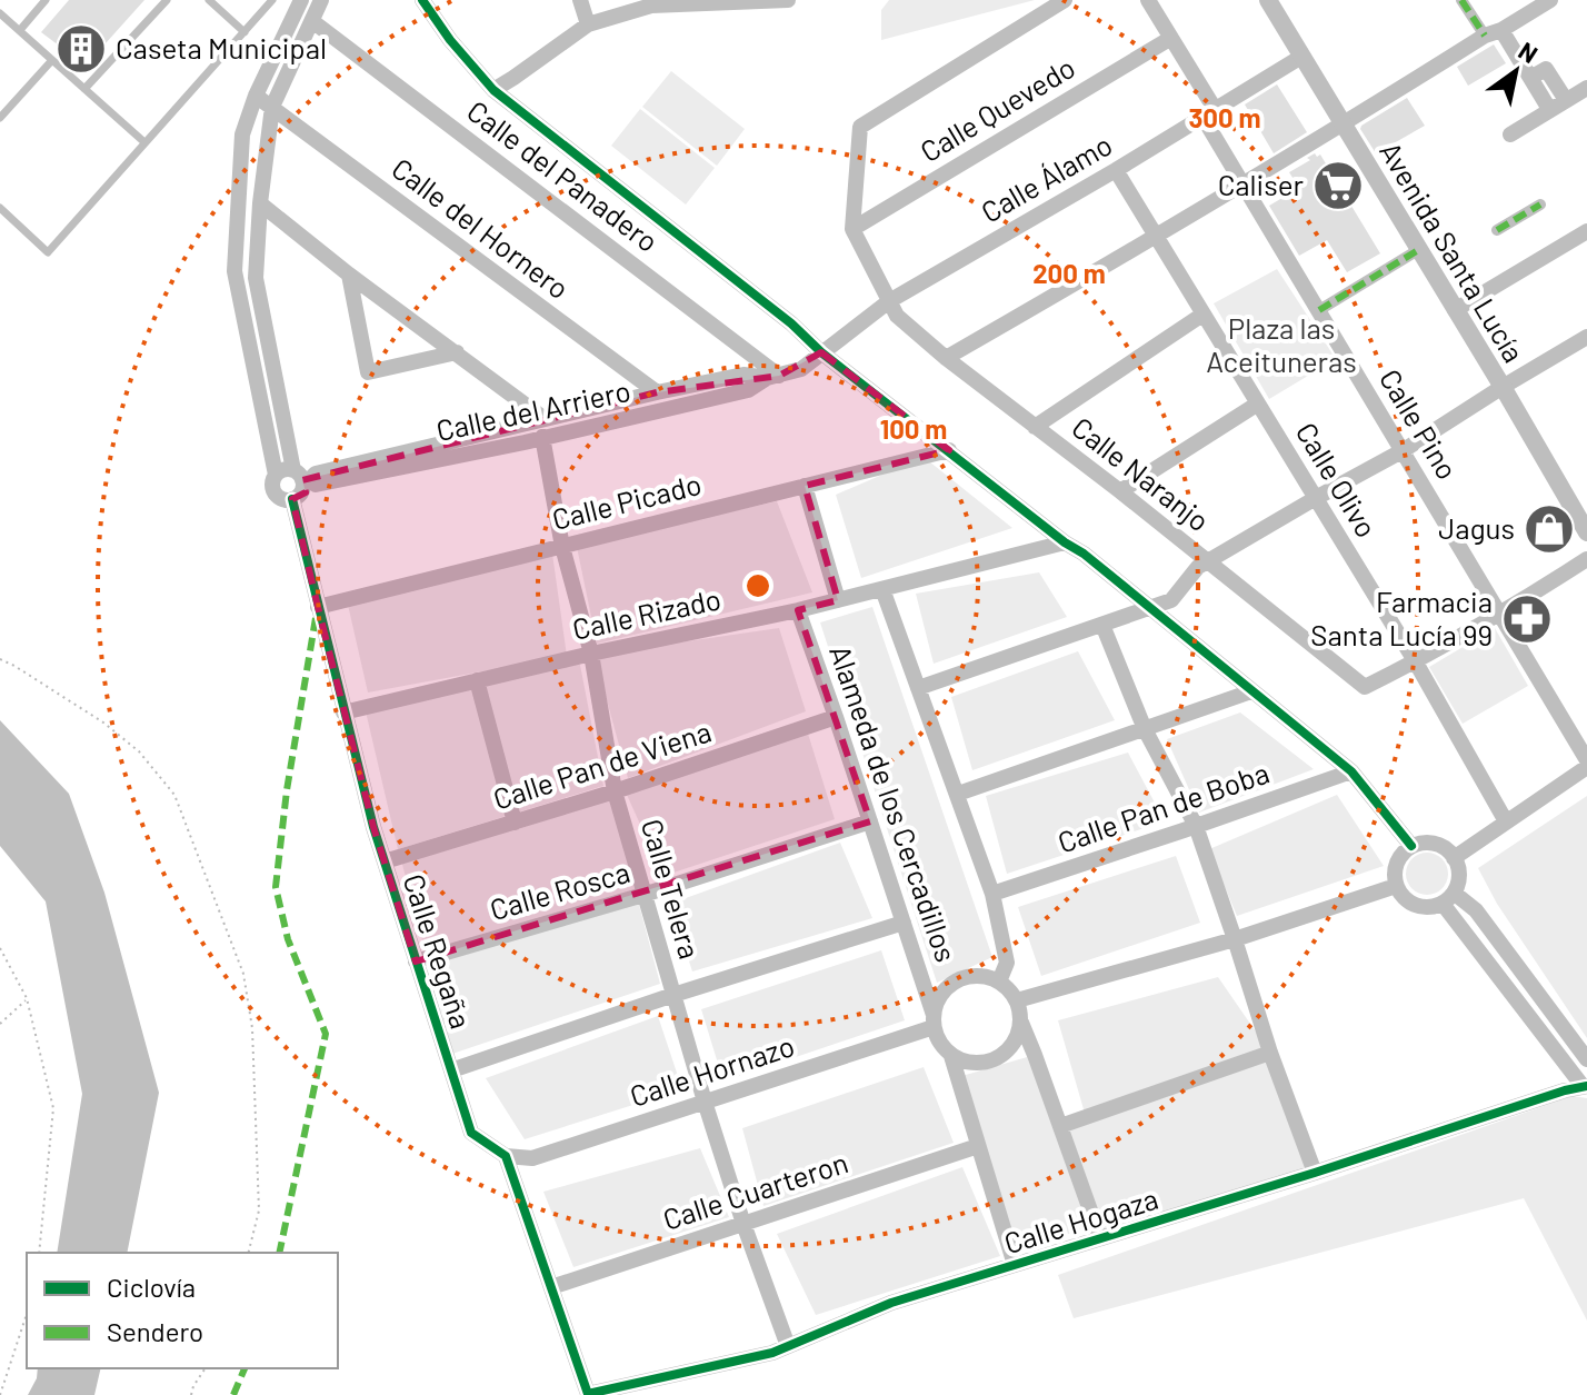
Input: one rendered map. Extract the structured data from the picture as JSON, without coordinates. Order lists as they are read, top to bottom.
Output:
{
  "streets": {
    "street": [
      "Calle Quevedo",
      "Calle del Panadero",
      "Calle Álamo",
      "Calle del Hornero",
      "Avenida Santa Lucía",
      "Calle del Arriero",
      "Calle Pino",
      "Calle Naranjo",
      "Calle Olivo",
      "Calle Picado",
      "Calle Rizado",
      "Calle Pan de Viena",
      "Alameda de los Cercadillos",
      "Calle Pan de Boba",
      "Calle Telera",
      "Calle Rosca",
      "Calle Regaña",
      "Calle Hornazo",
      "Calle Cuarteron",
      "Calle Hogaza"
    ]
  },
  "crossings": [
    ["Calle Quevedo", "Calle Pino"],
    ["Calle Quevedo", "Calle Naranjo"],
    ["Calle del Panadero", "Calle del Arriero"],
    ["Calle Álamo", "Avenida Santa Lucía"],
    ["Calle Álamo", "Calle del Arriero"],
    ["Calle Álamo", "Calle Pino"],
    ["Calle Álamo", "Calle Naranjo"],
    ["Calle Álamo", "Calle Olivo"],
    ["Calle del Hornero", "Calle del Arriero"],
    ["Calle del Arriero", "Calle Telera"],
    ["Calle del Arriero", "Calle Regaña"],
    ["Calle Naranjo", "Calle Olivo"],
    ["Calle Picado", "Calle Telera"],
    ["Calle Picado", "Calle Regaña"],
    ["Calle Rizado", "Alameda de los Cercadillos"],
    ["Calle Rizado", "Calle Telera"],
    ["Calle Rizado", "Calle Regaña"],
    ["Calle Pan de Viena", "Alameda de los Cercadillos"],
    ["Calle Pan de Viena", "Calle Telera"],
    ["Calle Pan de Viena", "Calle Regaña"],
    ["Alameda de los Cercadillos", "Calle Pan de Boba"],
    ["Alameda de los Cercadillos", "Calle Rosca"],
    ["Alameda de los Cercadillos", "Calle Hornazo"],
    ["Calle Telera", "Calle Rosca"],
    ["Calle Telera", "Calle Hornazo"],
    ["Calle Telera", "Calle Cuarteron"],
    ["Calle Telera", "Calle Hogaza"],
    ["Calle Rosca", "Calle Regaña"],
    ["Calle Regaña", "Calle Hornazo"]
  ],
  "parks": ["Plaza las Aceituneras"],
  "places": {
    "building": ["Caseta Municipal"],
    "supermarket": ["Caliser"],
    "shop": ["Jagus"],
    "pharmacy": ["Farmacia Santa Lucía 99"]
  },
  "legend": ["Ciclovía", "Sendero"],
  "north": "top right",
  "rings": ["300 m", "200 m", "100 m"]
}
